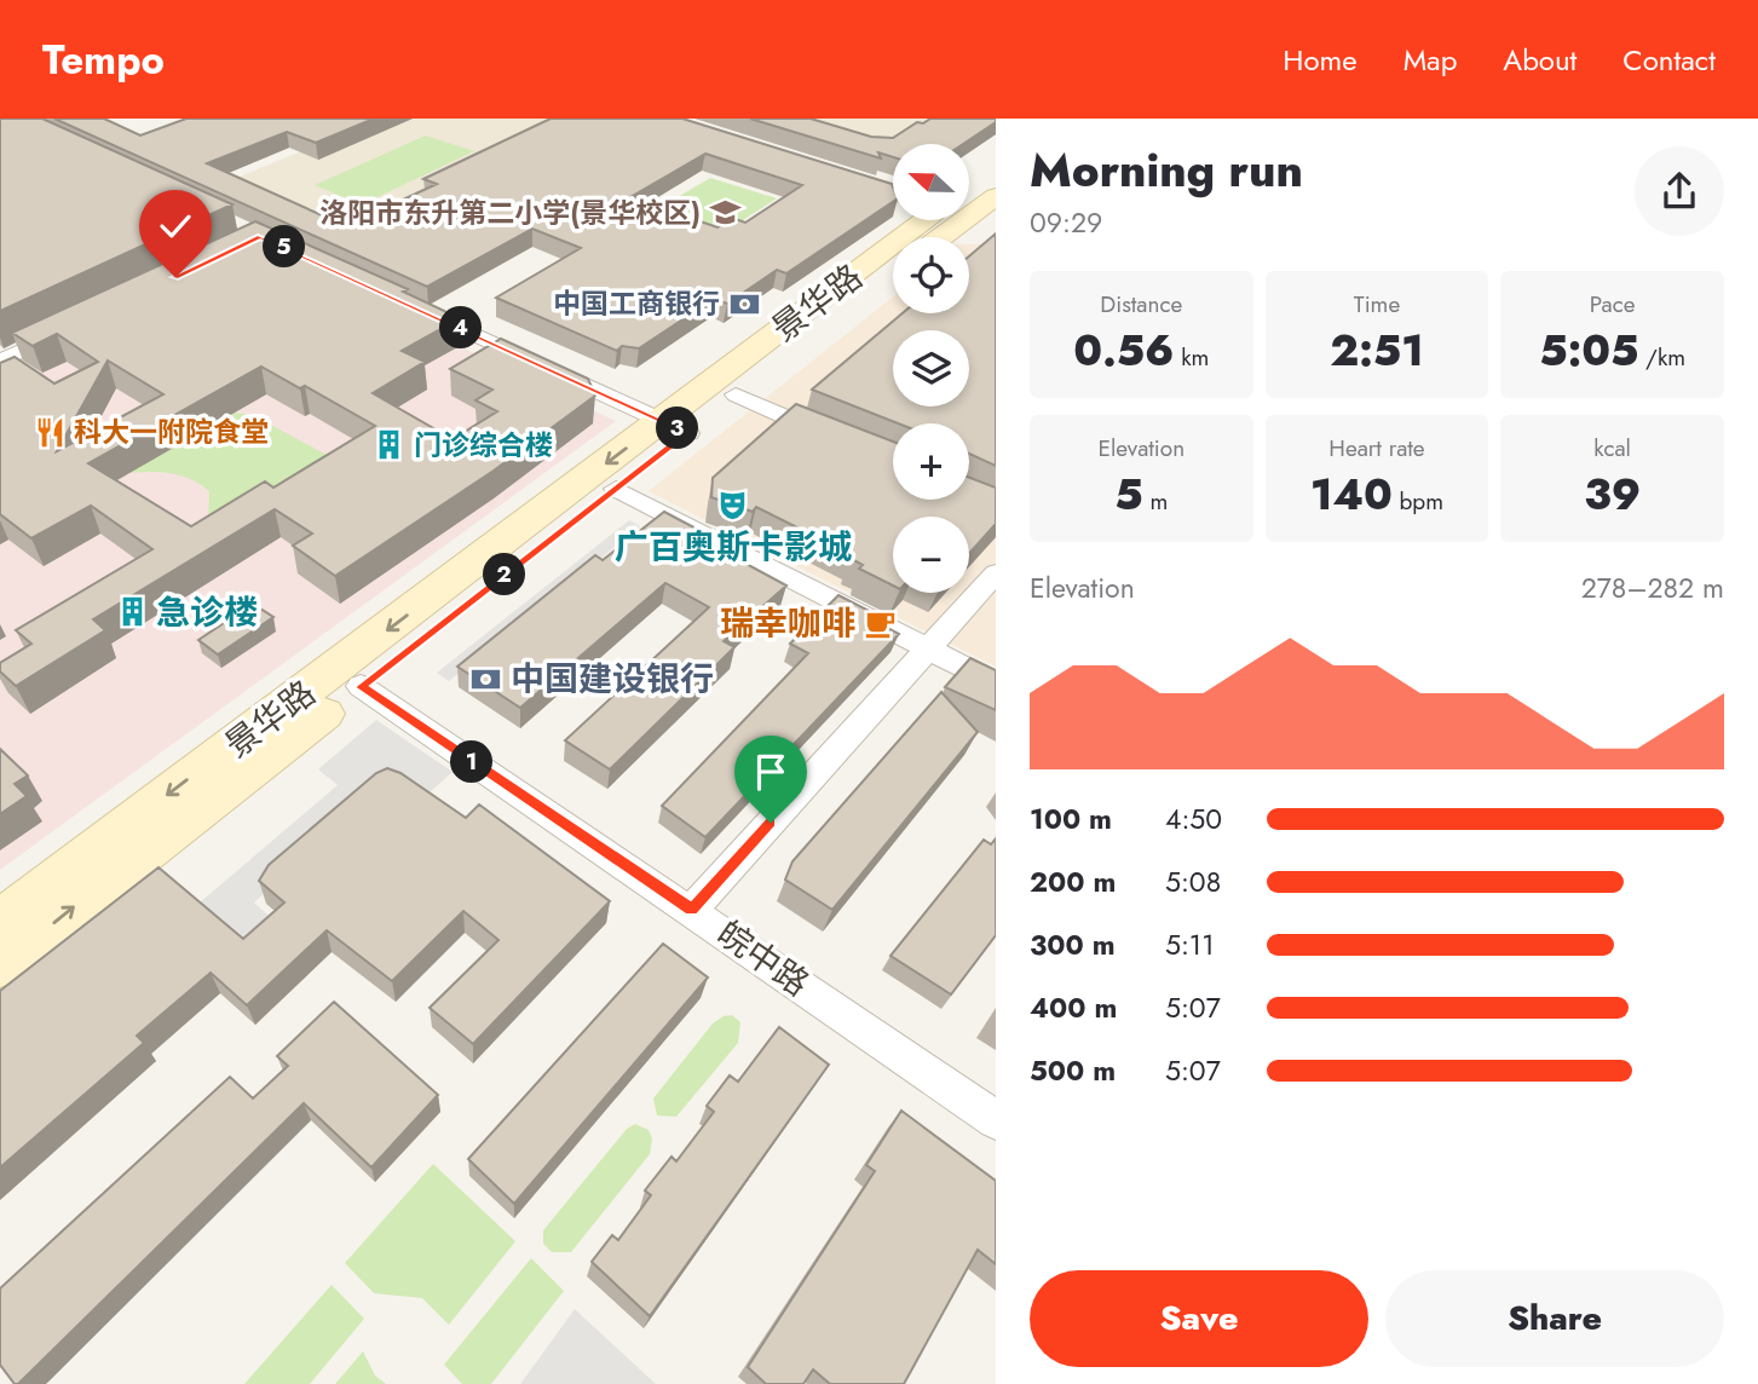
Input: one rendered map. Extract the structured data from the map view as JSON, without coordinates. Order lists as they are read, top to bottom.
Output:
{
  "streets": {
    "main road": ["景华路"],
    "street": ["皖中路"]
  },
  "crossings": [
    ["景华路", "皖中路"]
  ],
  "places": {
    "school or university": ["洛阳市东升第二小学(景华校区)"],
    "bank": ["中国工商银行", "中国建设银行"],
    "restaurant": ["科大一附院食堂"],
    "building": ["门诊综合楼", "急诊楼"],
    "theatre": ["广百奥斯卡影城"],
    "cafe": ["瑞幸咖啡"]
  },
  "north": "left",
  "page": {
    "header": "Tempo",
    "nav": [
      "Home",
      "Map",
      "About",
      "Contact"
    ],
    "heading": ["Morning run", "09:29"],
    "map_buttons": ["+", "−"],
    "pins": [
      "5",
      "4",
      "3",
      "2",
      "1"
    ],
    "stats": [
      ["Distance", "0.56 km"],
      ["Time", "2:51"],
      ["Pace", "5:05 /km"],
      ["Elevation", "5 m"],
      ["Heart rate", "140 bpm"],
      ["kcal", "39"]
    ],
    "chart": ["Elevation", "278–282 m"],
    "list": [
      {
        "name": "100 m",
        "note": "4:50"
      },
      {
        "name": "200 m",
        "note": "5:08"
      },
      {
        "name": "300 m",
        "note": "5:11"
      },
      {
        "name": "400 m",
        "note": "5:07"
      },
      {
        "name": "500 m",
        "note": "5:07"
      }
    ],
    "buttons": ["Save", "Share"]
  }
}
